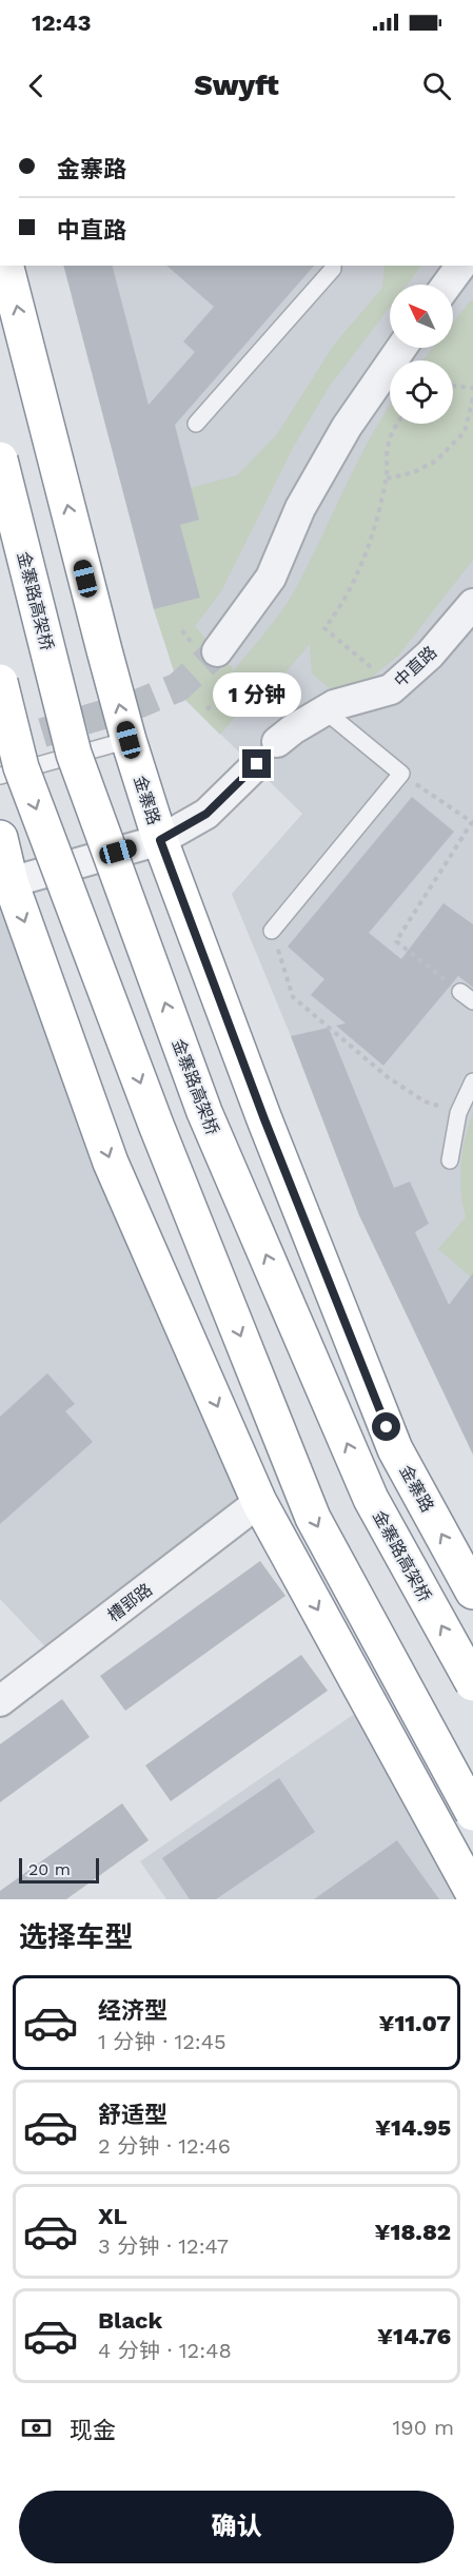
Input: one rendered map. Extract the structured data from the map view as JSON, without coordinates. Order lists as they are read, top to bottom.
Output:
{
  "streets": {
    "highway": ["金寨路高架桥", "金寨路"],
    "street": ["中直路", "槽郢路"]
  },
  "scale_bar": "20 m",
  "north": "top left",
  "page": {
    "status": "12:43",
    "header": "Swyft",
    "banner": ["金寨路", "中直路"],
    "bubble": "1 分钟",
    "scale": "20 m",
    "heading": "选择车型",
    "list": [
      {
        "name": "经济型",
        "note": "1 分钟 · 12:45",
        "value": "¥11.07"
      },
      {
        "name": "舒适型",
        "note": "2 分钟 · 12:46",
        "value": "¥14.95"
      },
      {
        "name": "XL",
        "note": "3 分钟 · 12:47",
        "value": "¥18.82"
      },
      {
        "name": "Black",
        "note": "4 分钟 · 12:48",
        "value": "¥14.76"
      }
    ],
    "pay": ["现金", "190 m"],
    "buttons": "确认"
  }
}
